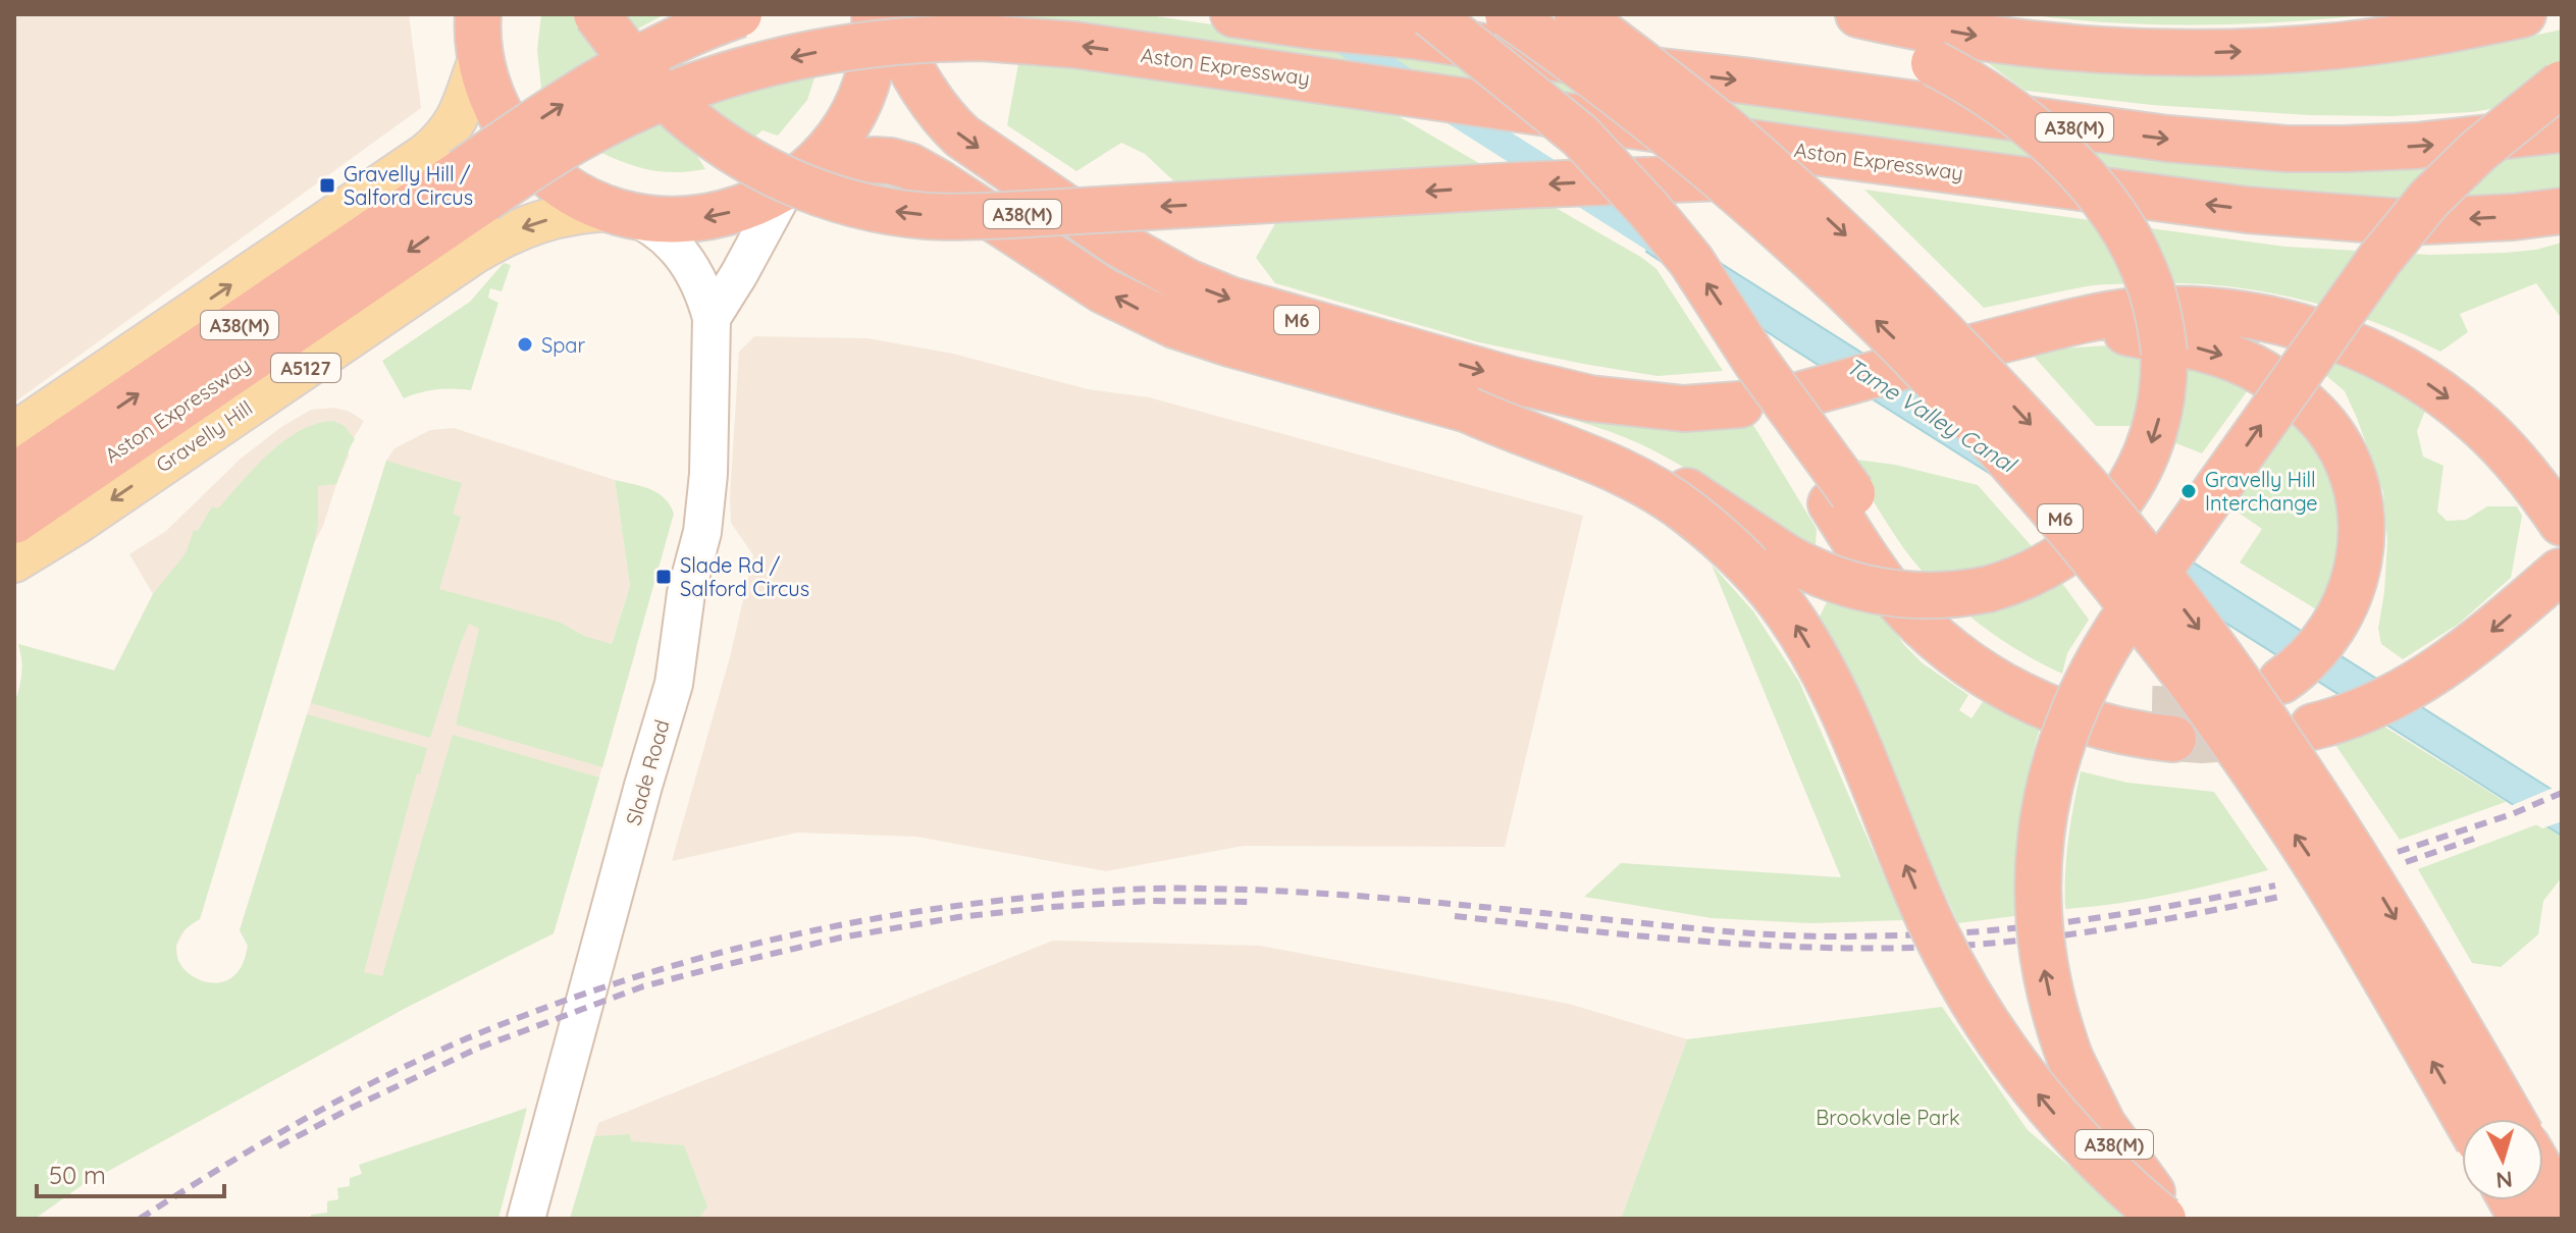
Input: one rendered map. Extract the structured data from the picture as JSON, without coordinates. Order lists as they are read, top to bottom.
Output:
{
  "streets": {
    "highway": ["Aston Expressway", "A38(M)", "M6"],
    "main road": ["A5127", "Gravelly Hill"],
    "street": ["Slade Road"]
  },
  "crossings": [
    ["Aston Expressway", "A38(M)"],
    ["Gravelly Hill", "Slade Road"]
  ],
  "water": ["Tame Valley Canal"],
  "parks": ["Brookvale Park"],
  "places": {
    "transit": ["Gravelly Hill / Salford Circus", "Slade Rd / Salford Circus"],
    "other": ["Spar", "Gravelly Hill Interchange"]
  },
  "scale_bar": "50 m",
  "north": "bottom"
}
